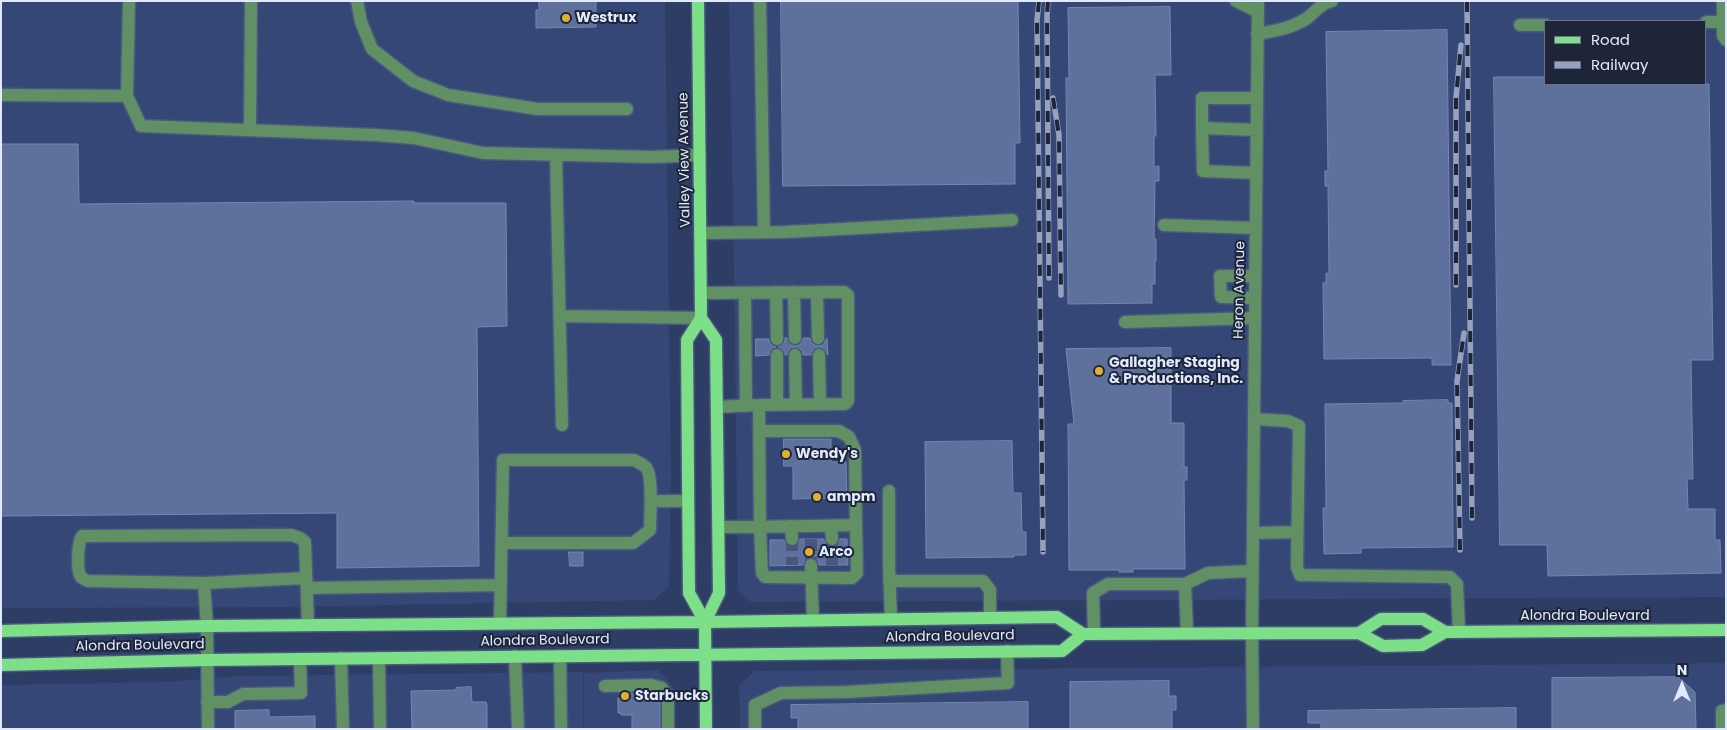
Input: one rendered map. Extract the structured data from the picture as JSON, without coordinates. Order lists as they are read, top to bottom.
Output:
{
  "streets": {
    "main road": ["Valley View Avenue", "Alondra Boulevard"],
    "street": ["Heron Avenue"]
  },
  "crossings": [
    ["Heron Avenue", "Alondra Boulevard"]
  ],
  "places": [
    "Westrux",
    "Gallagher Staging & Productions, Inc.",
    "Wendy's",
    "ampm",
    "Arco",
    "Starbucks"
  ],
  "legend": ["Road", "Railway"],
  "north": "top"
}
